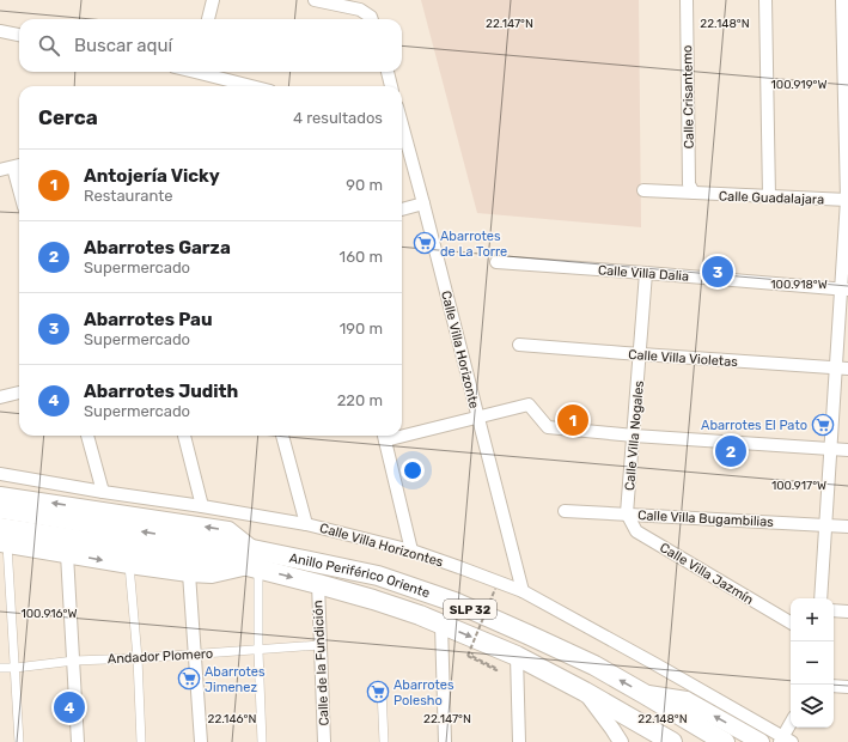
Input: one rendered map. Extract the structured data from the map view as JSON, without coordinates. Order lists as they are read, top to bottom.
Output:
{
  "streets": {
    "highway": ["Anillo Periférico Oriente", "SLP 32"],
    "street": [
      "Calle Crisantemo",
      "Calle Guadalajara",
      "Calle Villa Dalia",
      "Calle Villa Horizonte",
      "Calle Villa Violetas",
      "Calle Villa Nogales",
      "Calle Villa Bugambilias",
      "Calle Villa Horizontes",
      "Calle Villa Jazmín",
      "Andador Plomero",
      "Calle de la Fundición"
    ]
  },
  "crossings": [
    ["Calle Crisantemo", "Calle Guadalajara"],
    ["Calle Villa Dalia", "Calle Villa Nogales"],
    ["Calle Villa Horizonte", "Calle Villa Horizontes"],
    ["Calle Villa Violetas", "Calle Villa Nogales"],
    ["Calle Villa Nogales", "Calle Villa Bugambilias"],
    ["Calle Villa Nogales", "Calle Villa Jazmín"],
    ["Calle Villa Bugambilias", "Calle Villa Jazmín"],
    ["Anillo Periférico Oriente", "Calle de la Fundición"],
    ["Andador Plomero", "Calle de la Fundición"]
  ],
  "places": {
    "supermarket": [
      "Abarrotes de La Torre",
      "Abarrotes El Pato",
      "Abarrotes Jimenez",
      "Abarrotes Polesho"
    ]
  },
  "page": {
    "search": "Buscar aquí",
    "heading": ["Cerca", "4 resultados"],
    "list": [
      {
        "mark": "1",
        "name": "Antojería Vicky",
        "note": "Restaurante",
        "value": "90 m"
      },
      {
        "mark": "2",
        "name": "Abarrotes Garza",
        "note": "Supermercado",
        "value": "160 m"
      },
      {
        "mark": "3",
        "name": "Abarrotes Pau",
        "note": "Supermercado",
        "value": "190 m"
      },
      {
        "mark": "4",
        "name": "Abarrotes Judith",
        "note": "Supermercado",
        "value": "220 m"
      }
    ],
    "pins": [
      "3",
      "1",
      "2",
      "4"
    ],
    "map_buttons": ["+", "−"]
  },
  "coordinates": [
    "22.147°N",
    "22.148°N",
    "100.919°W",
    "100.918°W",
    "100.917°W",
    "100.916°W",
    "22.146°N"
  ]
}
